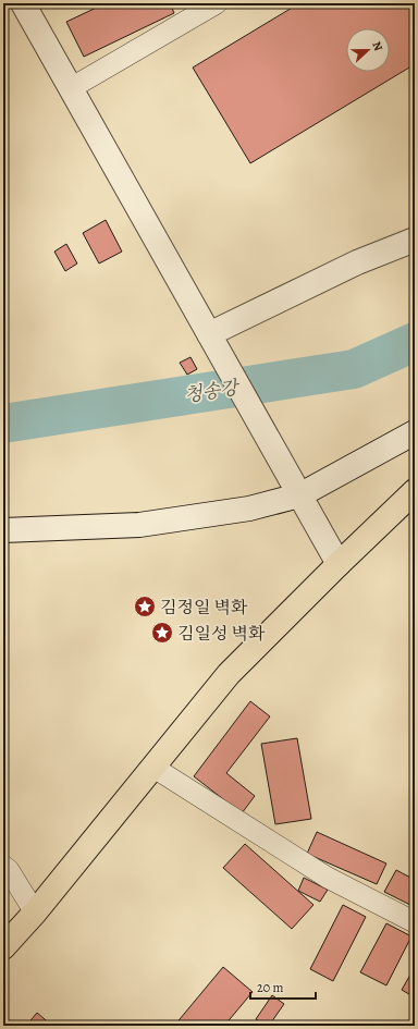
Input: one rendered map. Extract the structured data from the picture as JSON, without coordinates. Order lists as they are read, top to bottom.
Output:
{
  "water": ["청송강"],
  "places": {
    "place": ["김정일 벽화", "김일성 벽화"]
  },
  "scale_bar": "20 m",
  "north": "right"
}
